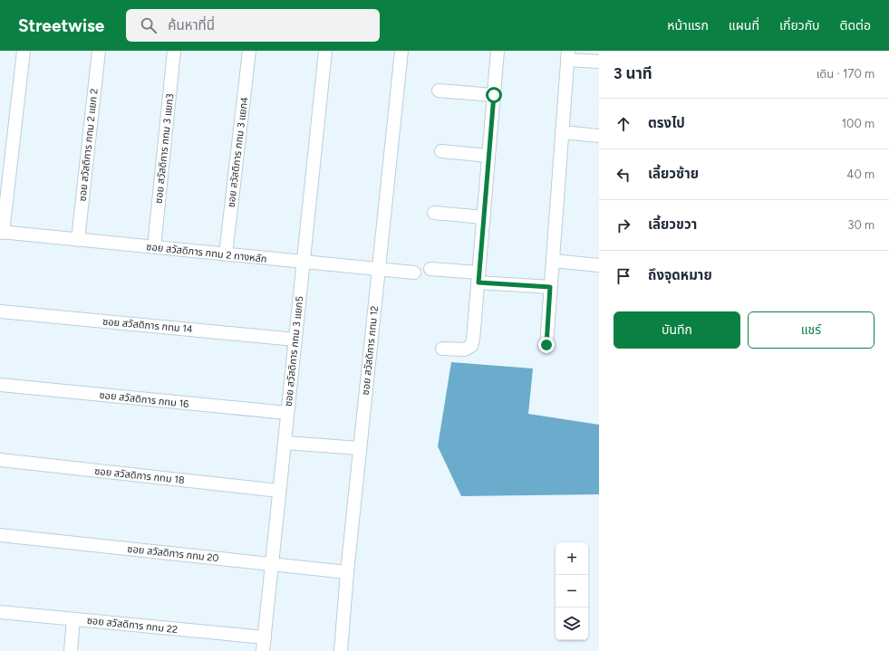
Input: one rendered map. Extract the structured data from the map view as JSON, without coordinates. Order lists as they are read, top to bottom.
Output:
{
  "streets": {
    "street": [
      "ซอย สวัสดิการ กทม 2 แยก 2",
      "ซอย สวัสดิการ กทม 3 แยก3",
      "ซอย สวัสดิการ กทม 3 แยก4",
      "ซอย สวัสดิการ กทม 2 ทางหลัก",
      "ซอย สวัสดิการ กทม 14",
      "ซอย สวัสดิการ กทม 12",
      "ซอย สวัสดิการ กทม 3 แยก5",
      "ซอย สวัสดิการ กทม 16",
      "ซอย สวัสดิการ กทม 18",
      "ซอย สวัสดิการ กทม 20",
      "ซอย สวัสดิการ กทม 22"
    ]
  },
  "crossings": [
    ["ซอย สวัสดิการ กทม 2 แยก 2", "ซอย สวัสดิการ กทม 2 ทางหลัก"],
    ["ซอย สวัสดิการ กทม 3 แยก3", "ซอย สวัสดิการ กทม 2 ทางหลัก"],
    ["ซอย สวัสดิการ กทม 3 แยก4", "ซอย สวัสดิการ กทม 2 ทางหลัก"],
    ["ซอย สวัสดิการ กทม 2 ทางหลัก", "ซอย สวัสดิการ กทม 12"],
    ["ซอย สวัสดิการ กทม 2 ทางหลัก", "ซอย สวัสดิการ กทม 3 แยก5"],
    ["ซอย สวัสดิการ กทม 14", "ซอย สวัสดิการ กทม 3 แยก5"],
    ["ซอย สวัสดิการ กทม 12", "ซอย สวัสดิการ กทม 20"],
    ["ซอย สวัสดิการ กทม 3 แยก5", "ซอย สวัสดิการ กทม 16"],
    ["ซอย สวัสดิการ กทม 3 แยก5", "ซอย สวัสดิการ กทม 18"],
    ["ซอย สวัสดิการ กทม 3 แยก5", "ซอย สวัสดิการ กทม 20"],
    ["ซอย สวัสดิการ กทม 3 แยก5", "ซอย สวัสดิการ กทม 22"]
  ],
  "page": {
    "header": "Streetwise",
    "search": "ค้นหาที่นี่",
    "nav": [
      "หน้าแรก",
      "แผนที่",
      "เกี่ยวกับ",
      "ติดต่อ"
    ],
    "heading": ["3 นาที", "เดิน · 170 m"],
    "list": [
      ["ตรงไป", "100 m"],
      ["เลี้ยวซ้าย", "40 m"],
      ["เลี้ยวขวา", "30 m"],
      "ถึงจุดหมาย"
    ],
    "buttons": ["บันทึก", "แชร์"],
    "map_buttons": ["+", "−"]
  }
}
